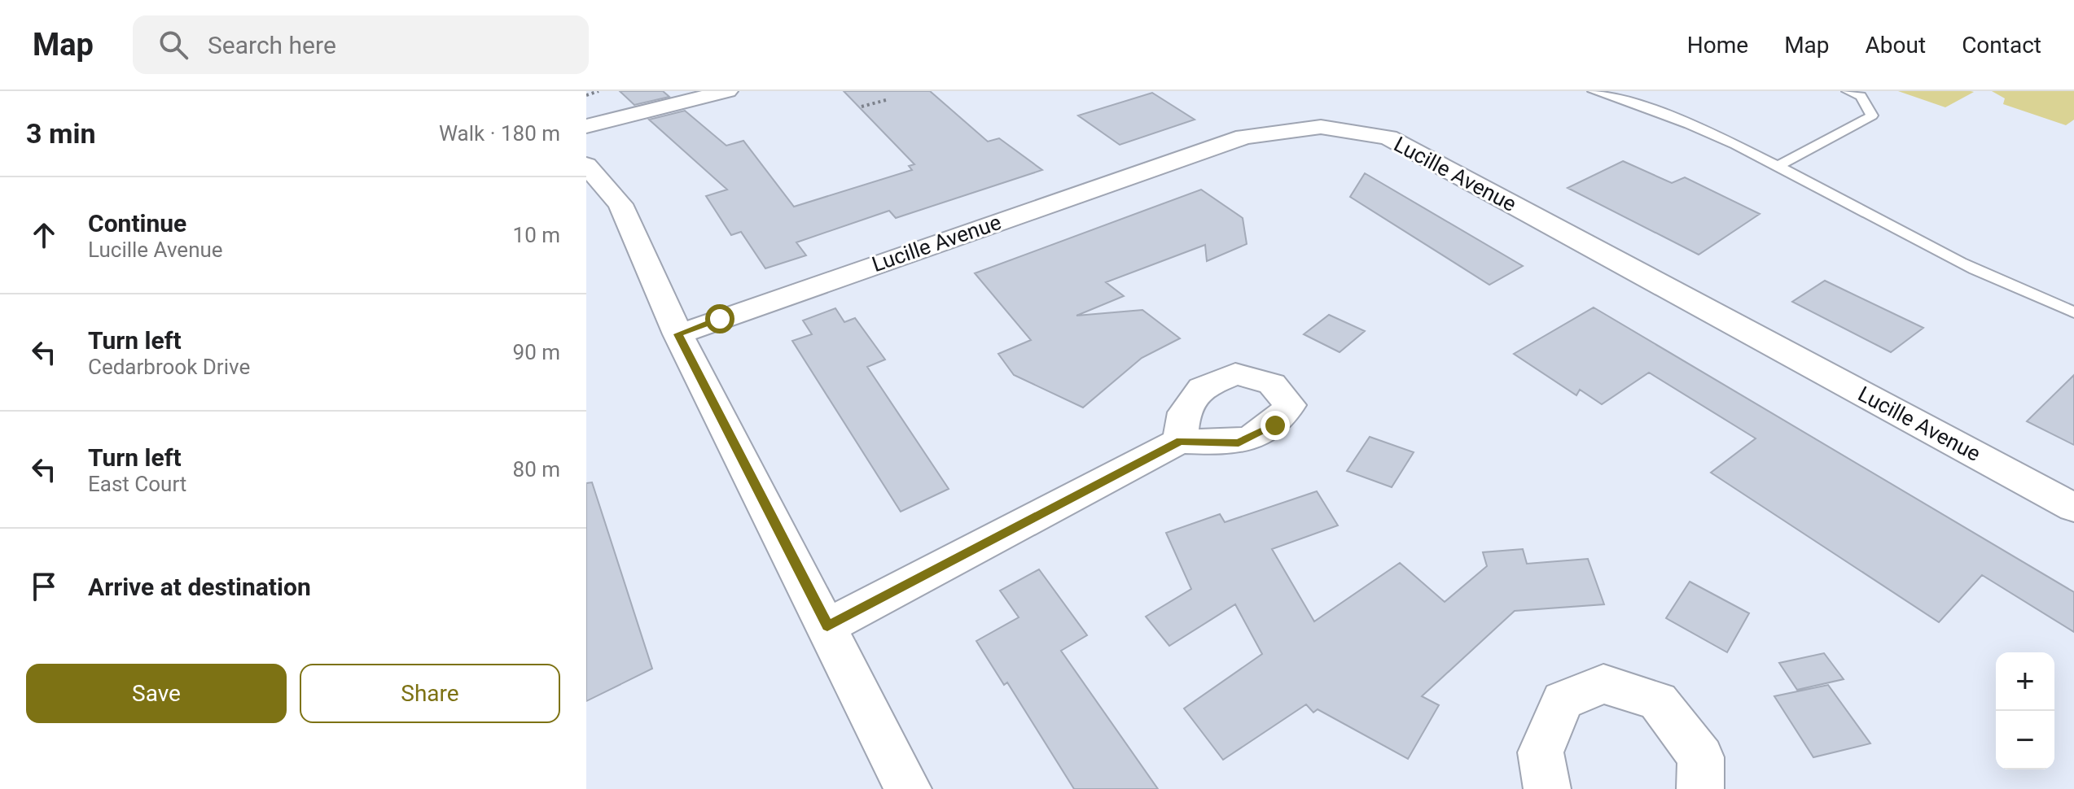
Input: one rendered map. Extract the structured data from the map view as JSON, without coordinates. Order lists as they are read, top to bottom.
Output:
{
  "streets": {
    "street": ["Lucille Avenue"]
  },
  "page": {
    "header": "Map",
    "search": "Search here",
    "nav": [
      "Home",
      "Map",
      "About",
      "Contact"
    ],
    "heading": ["3 min", "Walk · 180 m"],
    "list": [
      ["Continue", "Lucille Avenue", "10 m"],
      ["Turn left", "Cedarbrook Drive", "90 m"],
      ["Turn left", "East Court", "80 m"],
      "Arrive at destination"
    ],
    "buttons": ["Save", "Share"],
    "map_buttons": ["+", "−"]
  }
}
